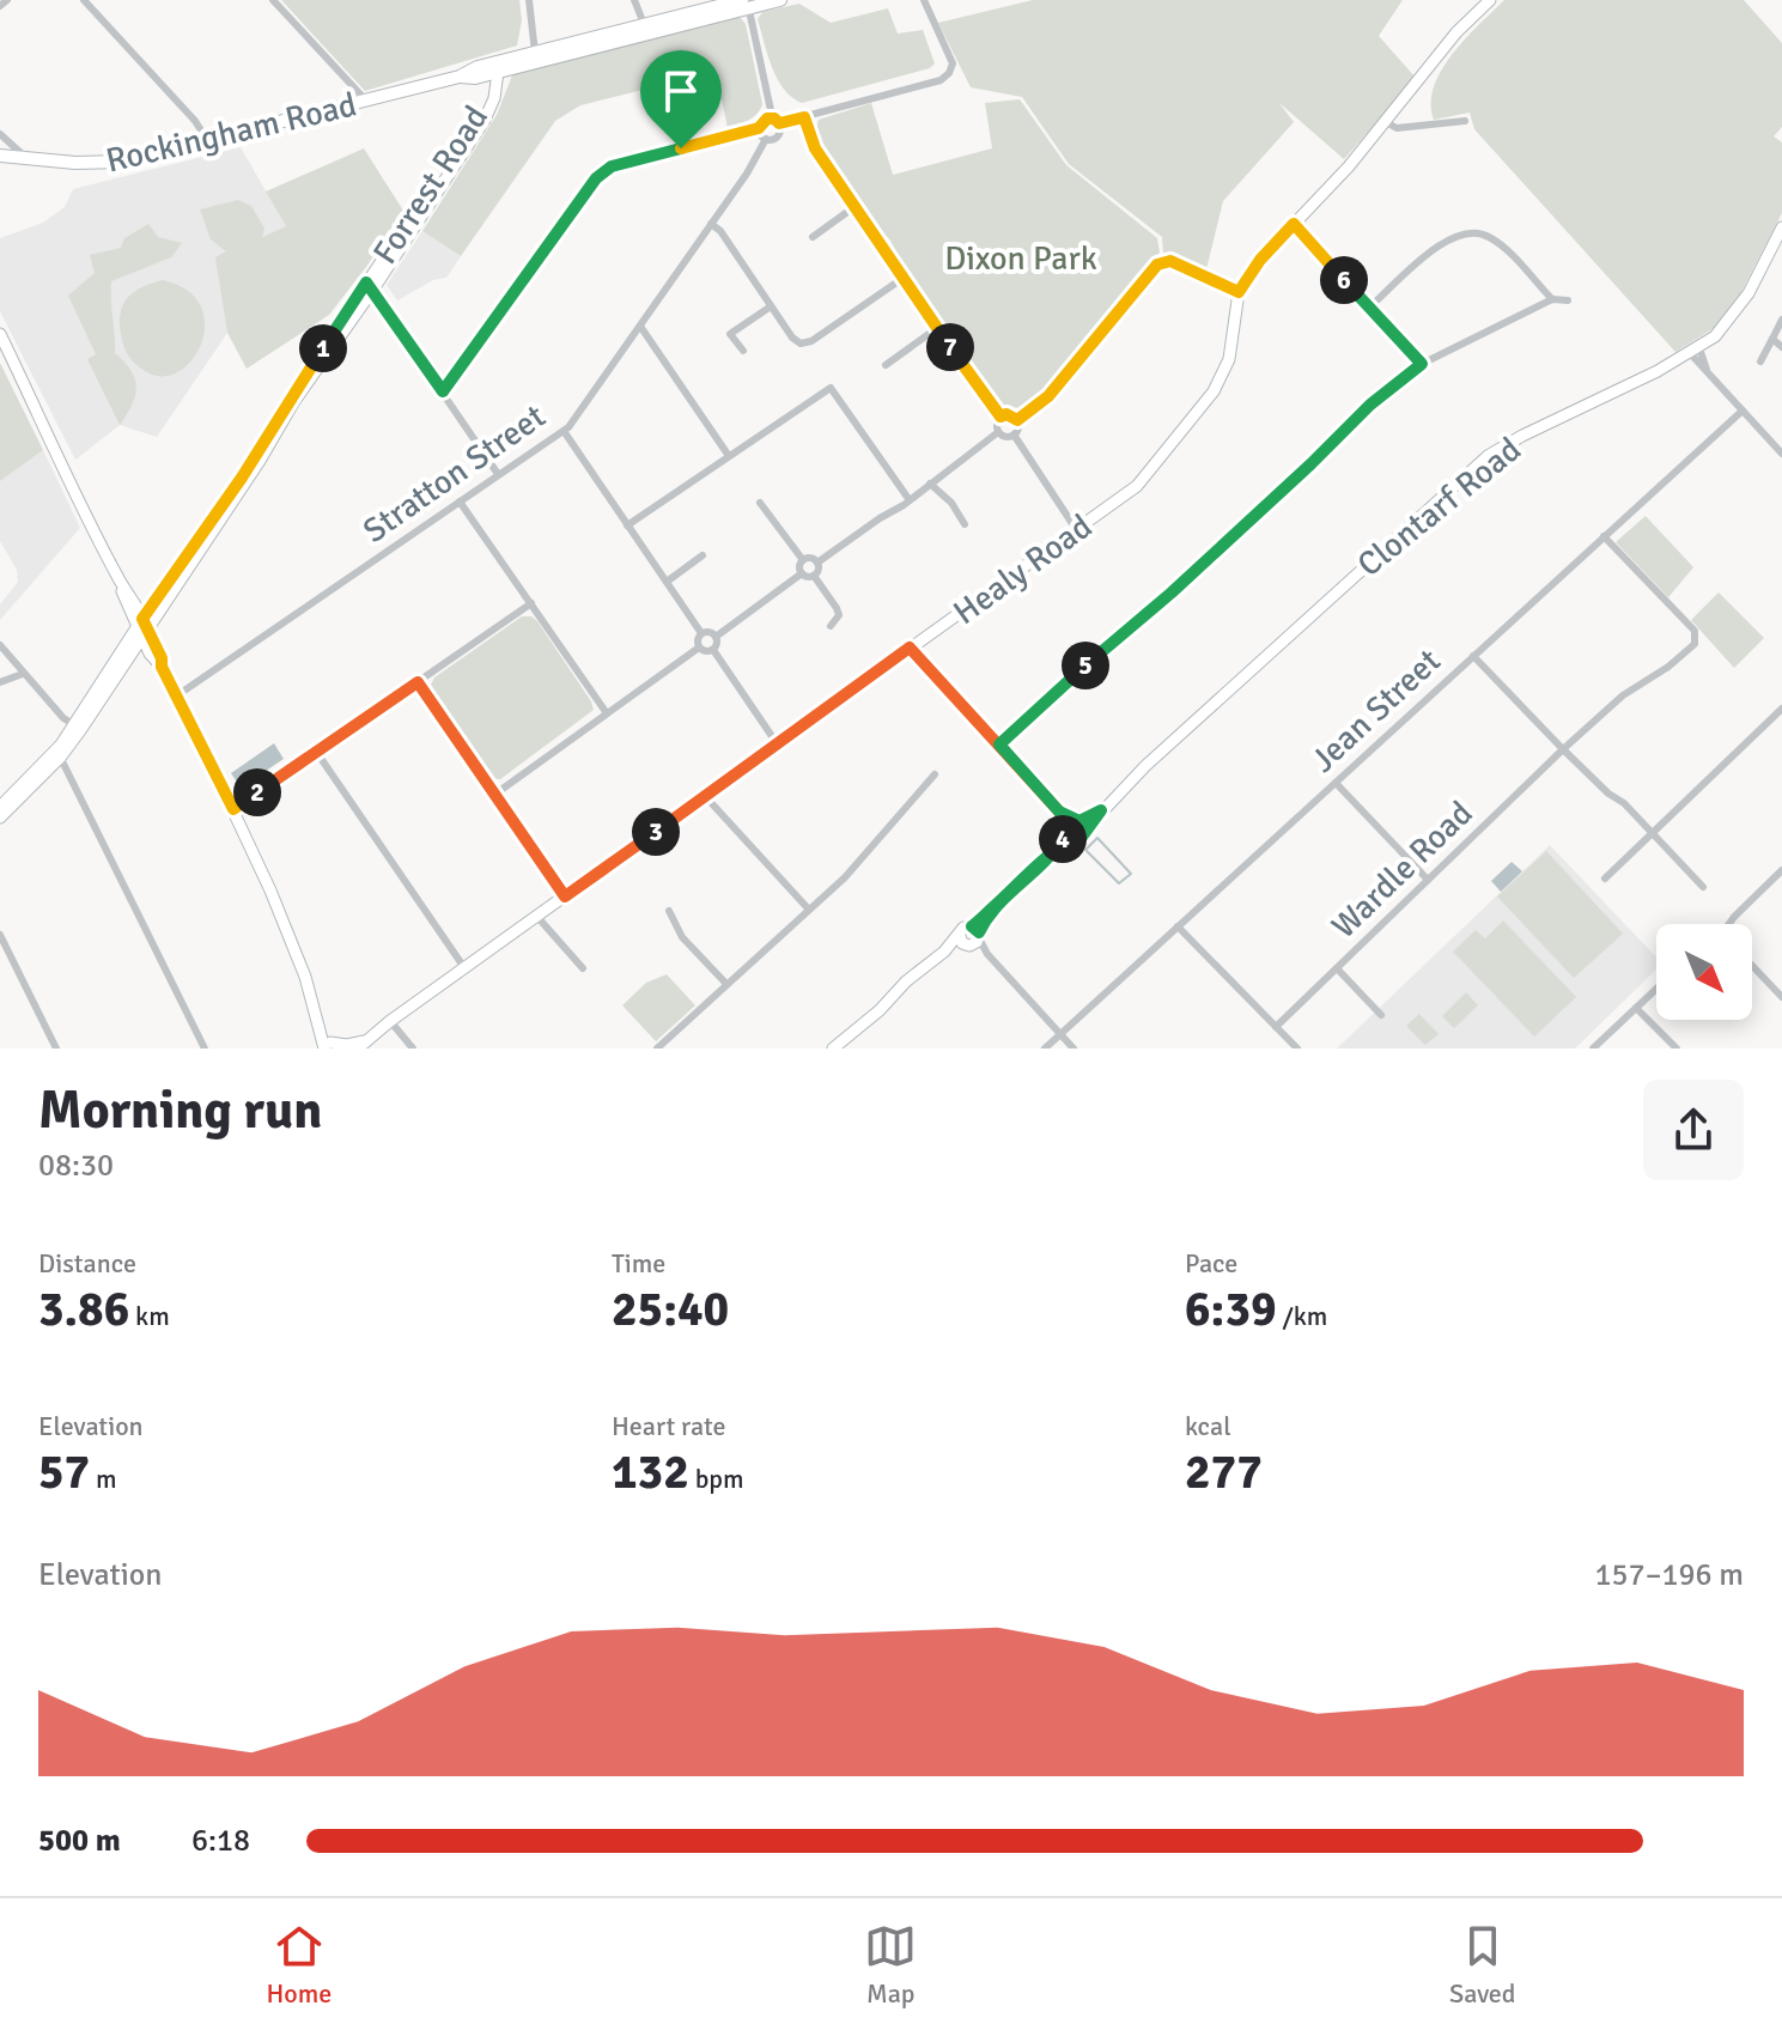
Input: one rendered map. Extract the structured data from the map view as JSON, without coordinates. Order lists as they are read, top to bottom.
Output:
{
  "streets": {
    "main road": ["Rockingham Road"],
    "street": [
      "Forrest Road",
      "Stratton Street",
      "Clontarf Road",
      "Healy Road",
      "Jean Street",
      "Wardle Road"
    ]
  },
  "crossings": [
    ["Rockingham Road", "Forrest Road"],
    ["Jean Street", "Wardle Road"]
  ],
  "parks": ["Dixon Park"],
  "north": "bottom right",
  "page": {
    "pins": [
      "6",
      "7",
      "1",
      "5",
      "2",
      "3",
      "4"
    ],
    "heading": ["Morning run", "08:30"],
    "stats": [
      ["Distance", "3.86 km"],
      ["Time", "25:40"],
      ["Pace", "6:39 /km"],
      ["Elevation", "57 m"],
      ["Heart rate", "132 bpm"],
      ["kcal", "277"]
    ],
    "chart": ["Elevation", "157–196 m"],
    "list": [
      {
        "name": "500 m",
        "note": "6:18"
      }
    ],
    "tabs": ["Home", "Map", "Saved"]
  }
}
